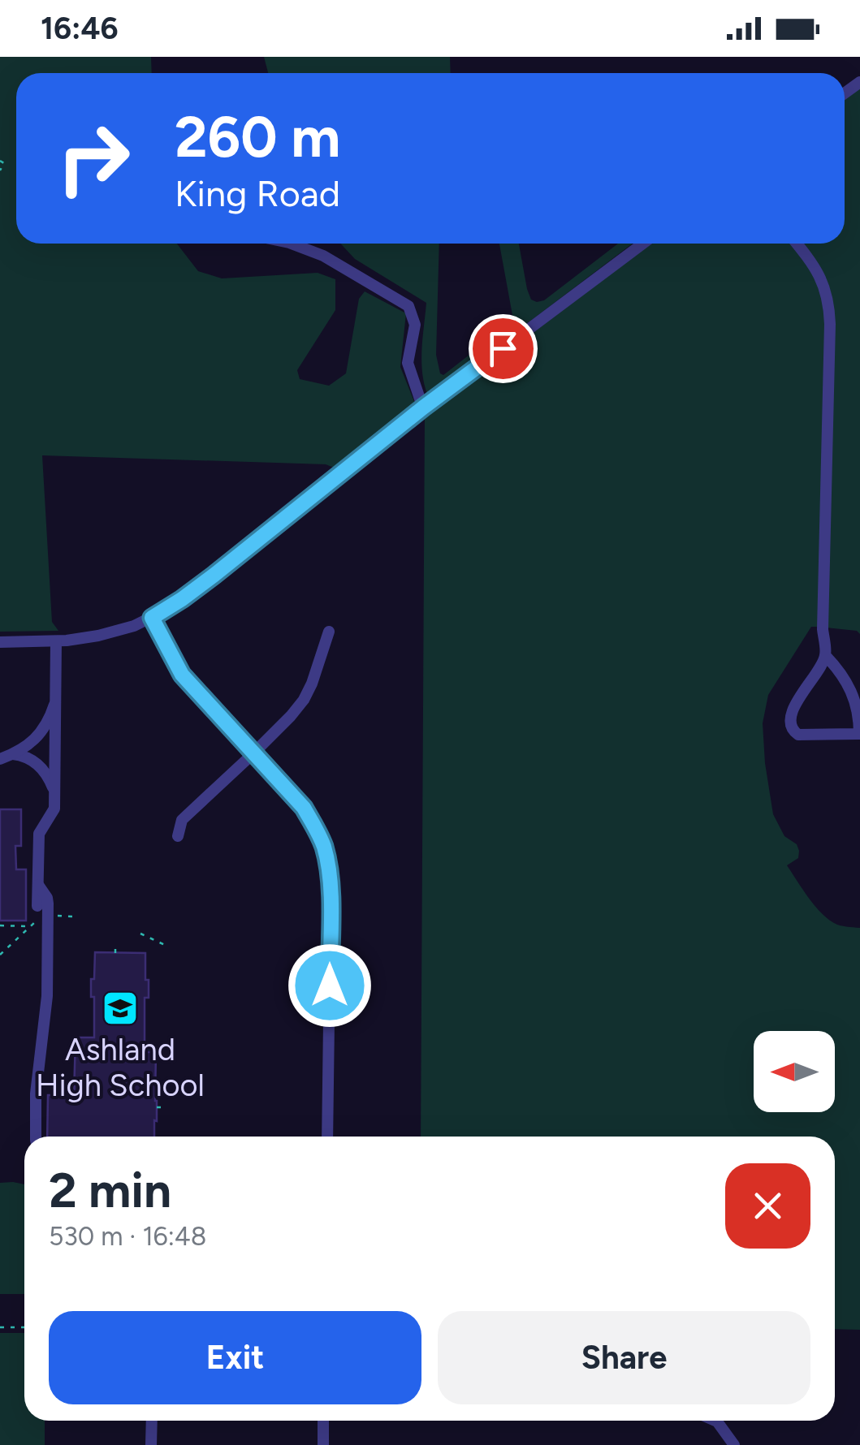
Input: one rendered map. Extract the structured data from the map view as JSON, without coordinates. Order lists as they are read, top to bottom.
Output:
{
  "places": {
    "school or university": ["Ashland High School"]
  },
  "north": "left",
  "page": {
    "status": "16:46",
    "turn": ["260 m", "King Road"],
    "heading": ["2 min", "530 m · 16:48"],
    "buttons": ["Exit", "Share"]
  }
}
